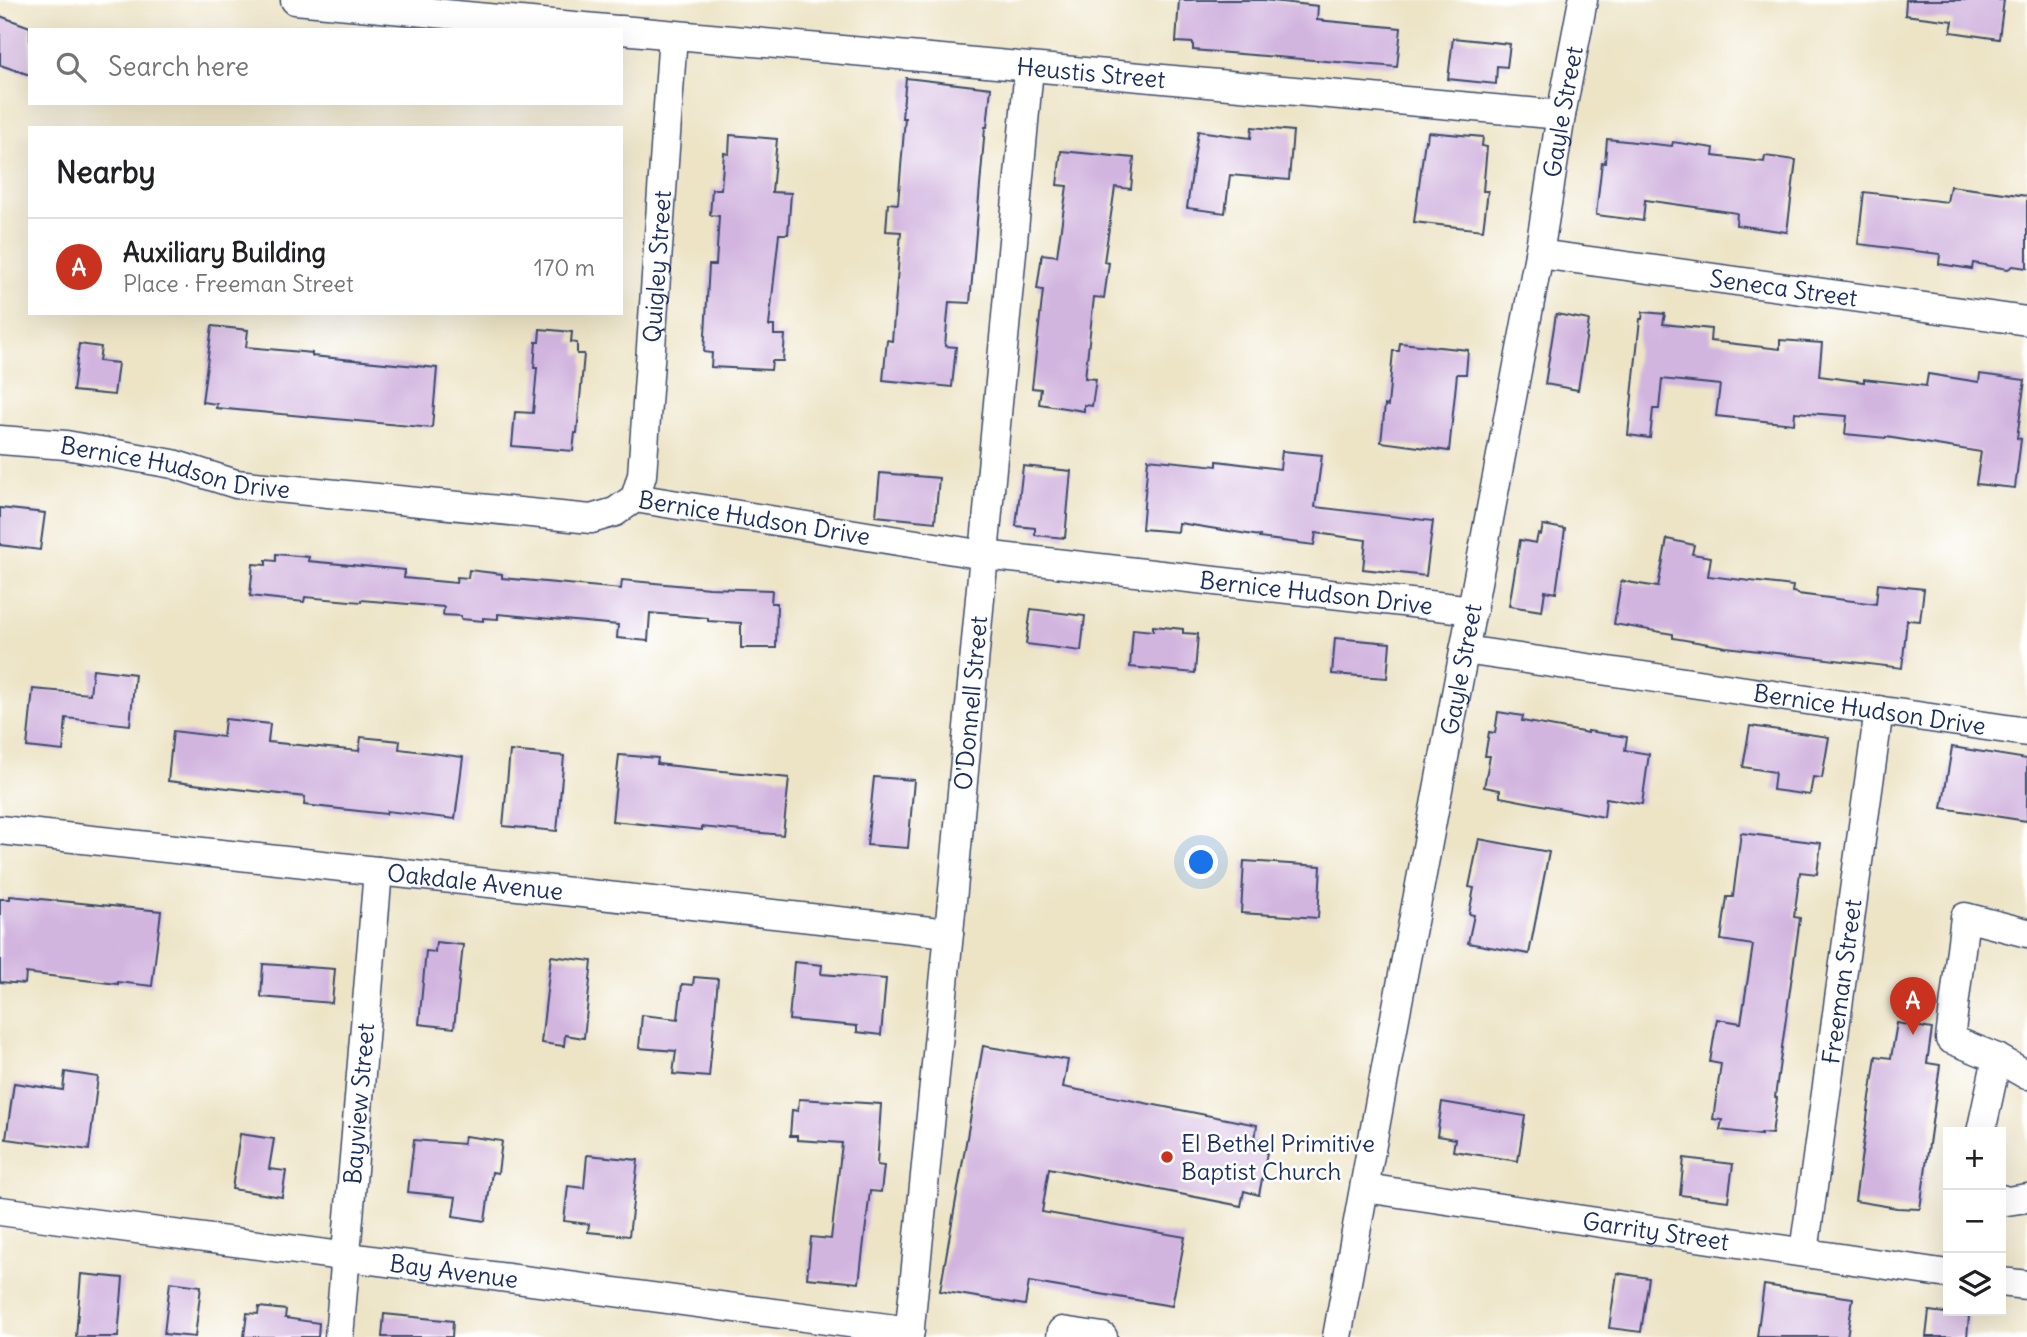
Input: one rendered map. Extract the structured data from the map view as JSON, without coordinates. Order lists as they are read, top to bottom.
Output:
{
  "streets": {
    "street": [
      "Heustis Street",
      "Gayle Street",
      "Quigley Street",
      "Seneca Street",
      "Bernice Hudson Drive",
      "O'Donnell Street",
      "Oakdale Avenue",
      "Freeman Street",
      "Bayview Street",
      "Garrity Street",
      "Bay Avenue"
    ]
  },
  "crossings": [
    ["Heustis Street", "Gayle Street"],
    ["Heustis Street", "Quigley Street"],
    ["Heustis Street", "O'Donnell Street"],
    ["Gayle Street", "Seneca Street"],
    ["Gayle Street", "Bernice Hudson Drive"],
    ["Gayle Street", "Garrity Street"],
    ["Quigley Street", "Bernice Hudson Drive"],
    ["Bernice Hudson Drive", "O'Donnell Street"],
    ["Bernice Hudson Drive", "Freeman Street"],
    ["O'Donnell Street", "Oakdale Avenue"],
    ["O'Donnell Street", "Bay Avenue"],
    ["Oakdale Avenue", "Bayview Street"],
    ["Freeman Street", "Garrity Street"],
    ["Bayview Street", "Bay Avenue"]
  ],
  "places": ["El Bethel Primitive Baptist Church"],
  "page": {
    "search": "Search here",
    "heading": "Nearby",
    "list": [
      {
        "mark": "A",
        "name": "Auxiliary Building",
        "note": "Place · Freeman Street",
        "value": "170 m"
      }
    ],
    "pins": "A",
    "map_buttons": ["+", "−"]
  }
}
